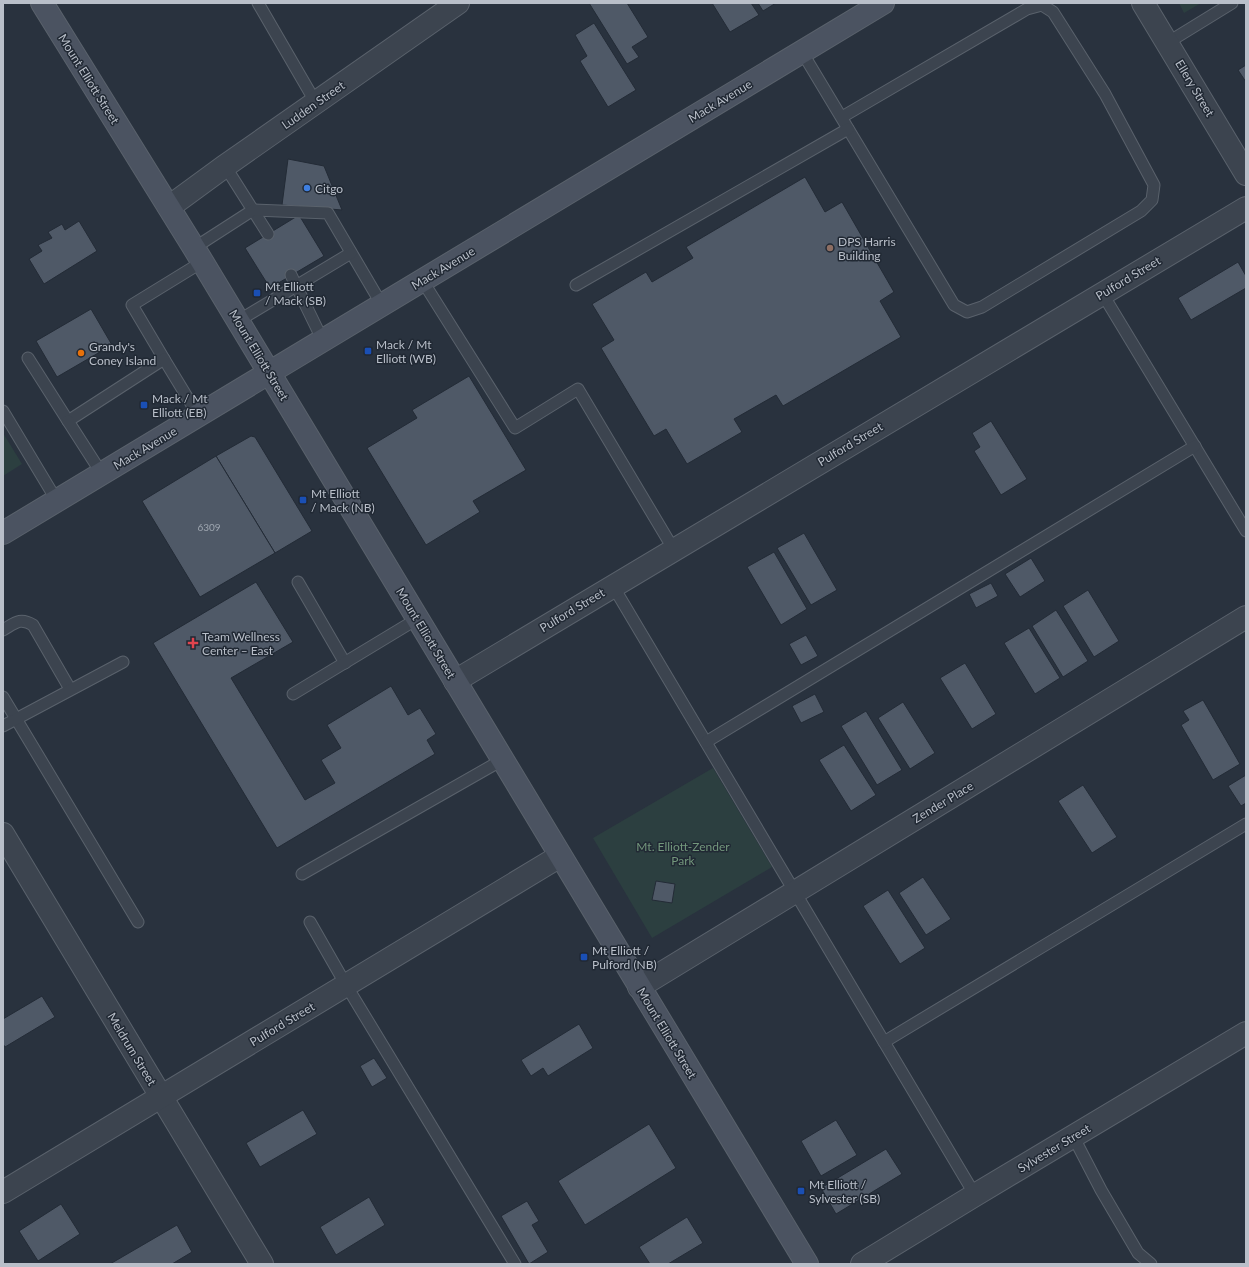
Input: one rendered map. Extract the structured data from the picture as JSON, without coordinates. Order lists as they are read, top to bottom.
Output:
{
  "streets": {
    "main road": ["Mount Elliott Street", "Mack Avenue"],
    "street": [
      "Ellery Street",
      "Ludden Street",
      "Pulford Street",
      "Zender Place",
      "Meldrum Street",
      "Sylvester Street"
    ]
  },
  "crossings": [
    ["Mount Elliott Street", "Mack Avenue"],
    ["Mount Elliott Street", "Ludden Street"],
    ["Mount Elliott Street", "Pulford Street"],
    ["Mount Elliott Street", "Zender Place"],
    ["Pulford Street", "Meldrum Street"]
  ],
  "parks": ["Mt. Elliott-Zender Park"],
  "places": {
    "other": ["Citgo", "DPS Harris Building", "Grandy's Coney Island"],
    "transit": [
      "Mt Elliott / Mack (SB)",
      "Mack / Mt Elliott (WB)",
      "Mack / Mt Elliott (EB)",
      "Mt Elliott / Mack (NB)",
      "Mt Elliott / Pulford (NB)",
      "Mt Elliott / Sylvester (SB)"
    ],
    "health": ["Team Wellness Center – East"]
  },
  "house_numbers": ["6309"]
}
